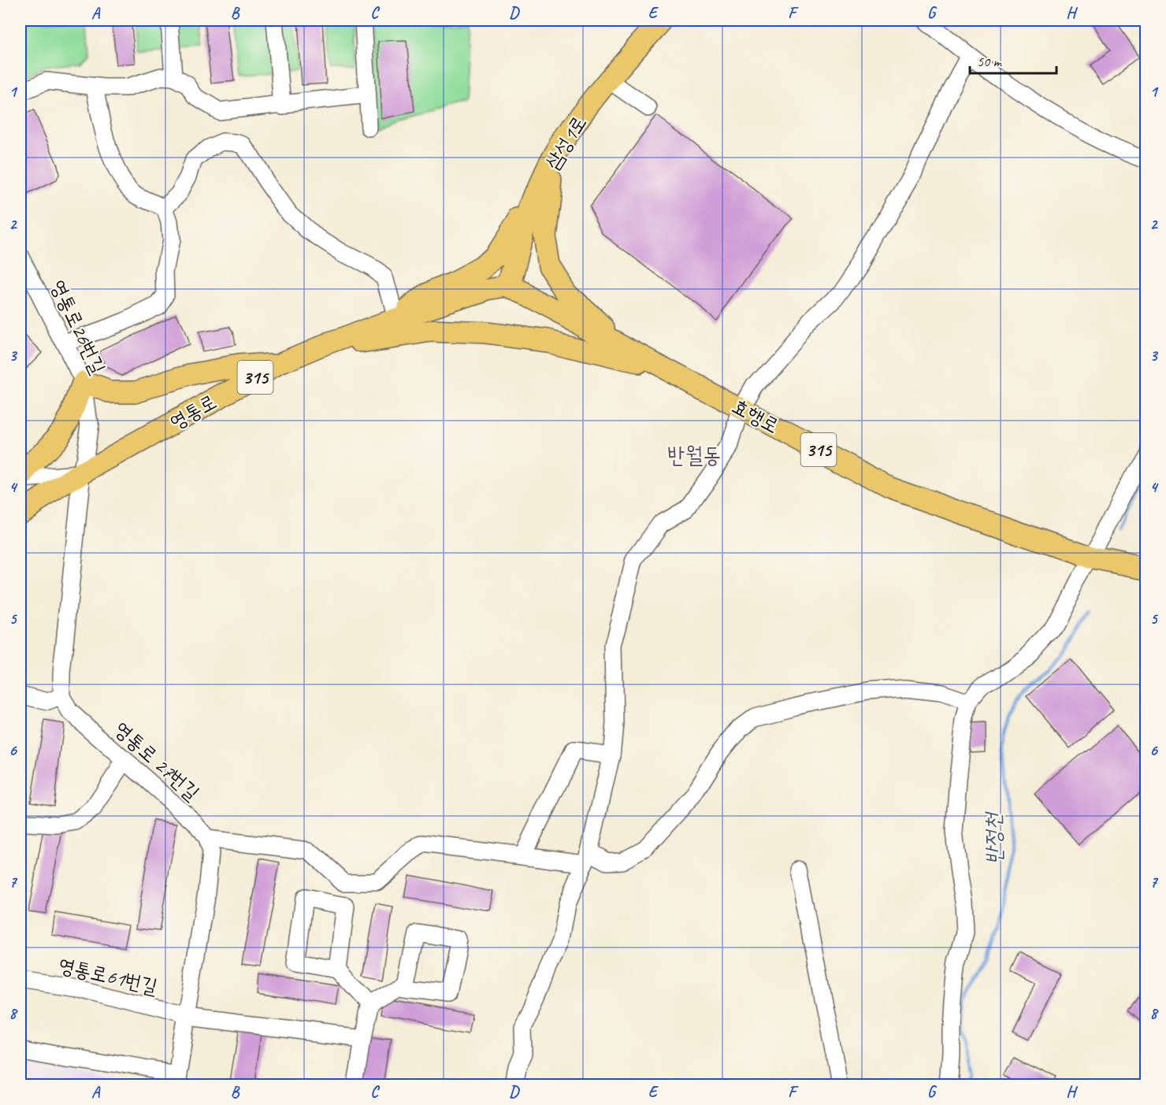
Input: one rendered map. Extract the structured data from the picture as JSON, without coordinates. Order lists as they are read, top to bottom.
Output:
{
  "streets": {
    "main road": [
      "삼성1로",
      "315",
      "영통로",
      "효행로"
    ],
    "street": ["영통로26번길", "영통로 27번길", "영통로61번길"]
  },
  "crossings": [
    ["삼성1로", "영통로"],
    ["삼성1로", "효행로"],
    ["영통로26번길", "영통로"],
    ["영통로26번길", "영통로 27번길"],
    ["315", "영통로"],
    ["315", "효행로"],
    ["영통로", "효행로"],
    ["영통로", "영통로 27번길"],
    ["영통로 27번길", "영통로61번길"]
  ],
  "districts": ["반월동"],
  "water": ["반정천"],
  "scale_bar": "50 m",
  "grid": {
    "columns": [
      "A",
      "B",
      "C",
      "D",
      "E",
      "F",
      "G",
      "H"
    ],
    "rows": [
      "1",
      "2",
      "3",
      "4",
      "5",
      "6",
      "7",
      "8"
    ]
  }
}
